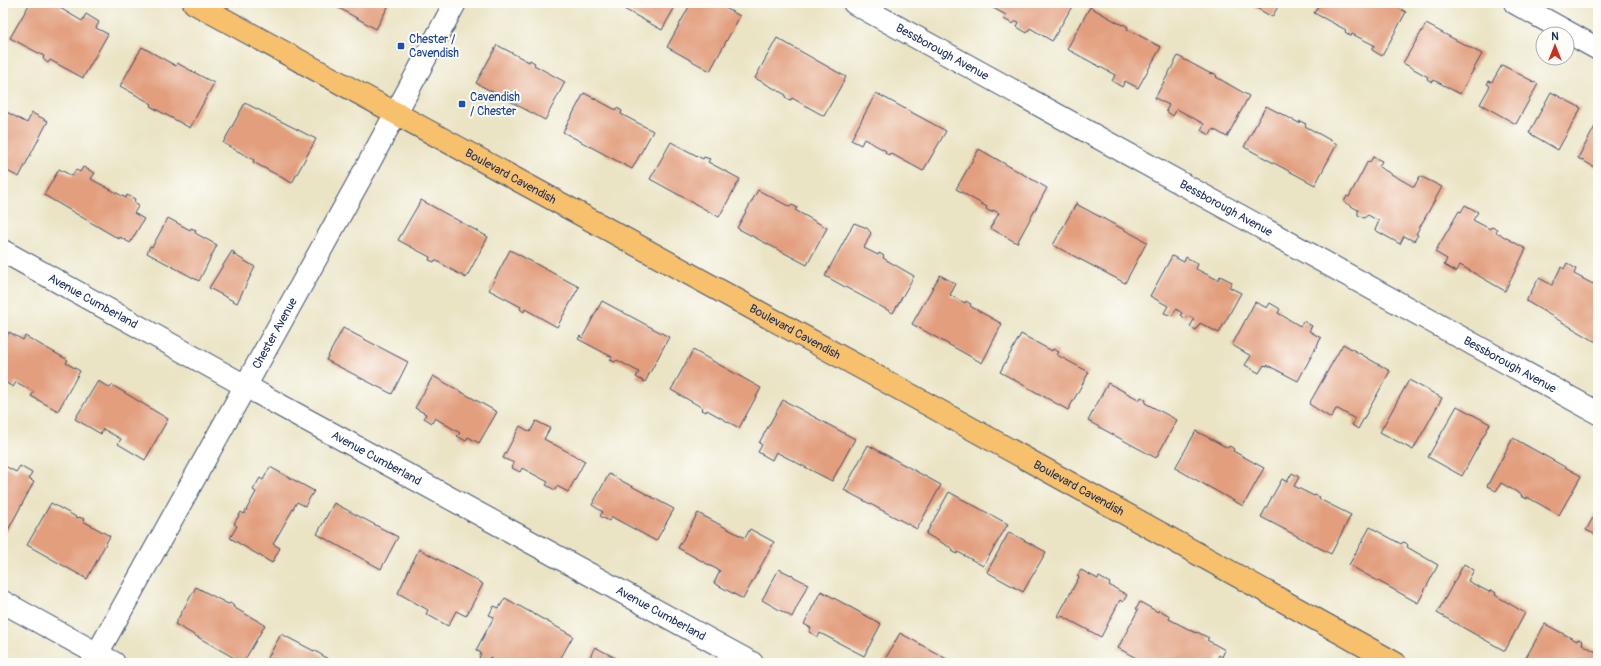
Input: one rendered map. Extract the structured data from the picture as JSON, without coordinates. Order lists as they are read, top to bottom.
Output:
{
  "streets": {
    "main road": ["Boulevard Cavendish"],
    "street": ["Bessborough Avenue", "Avenue Cumberland", "Chester Avenue"]
  },
  "crossings": [
    ["Boulevard Cavendish", "Chester Avenue"],
    ["Avenue Cumberland", "Chester Avenue"]
  ],
  "places": {
    "transit": ["Chester / Cavendish", "Cavendish / Chester"]
  },
  "north": "top"
}
